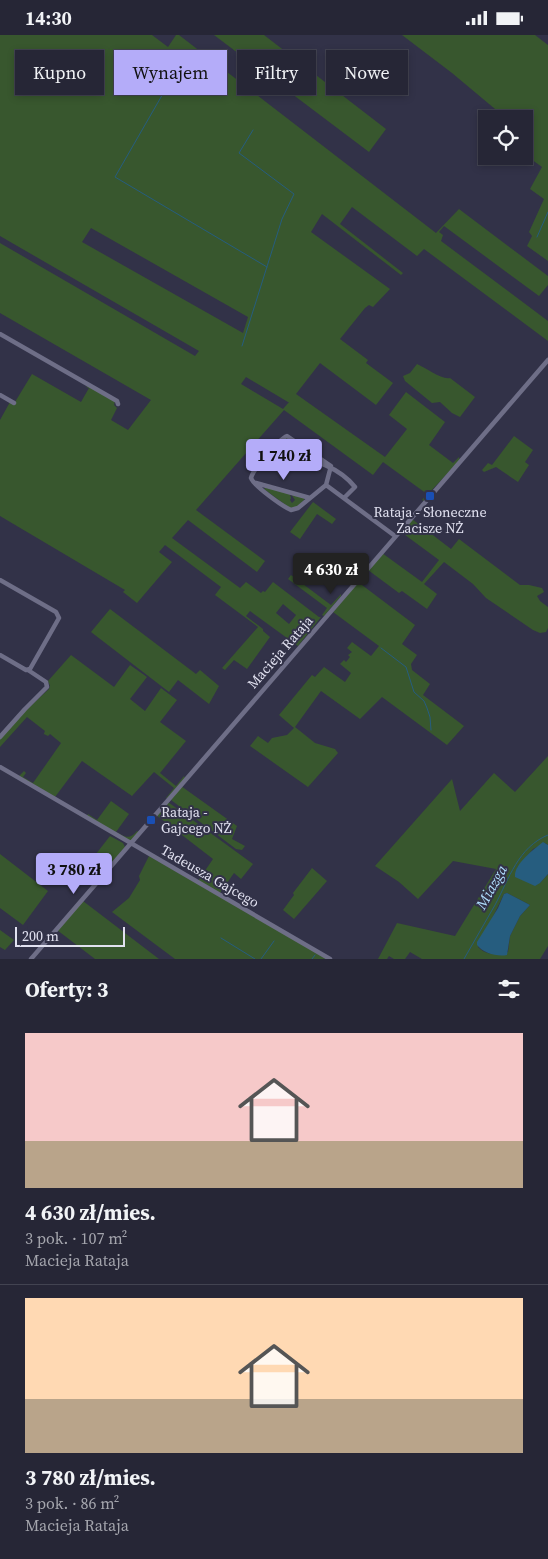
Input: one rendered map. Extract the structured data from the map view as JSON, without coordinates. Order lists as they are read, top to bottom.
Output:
{
  "streets": {
    "street": ["Macieja Rataja", "Tadeusza Gajcego"]
  },
  "crossings": [
    ["Macieja Rataja", "Tadeusza Gajcego"]
  ],
  "water": ["Miazga"],
  "places": {
    "transit": ["Rataja - Słoneczne Zacisze NŻ", "Rataja - Gajcego NŻ"]
  },
  "scale_bar": "200 m",
  "page": {
    "status": "14:30",
    "chip": [
      "Kupno",
      "Wynajem",
      "Filtry",
      "Nowe"
    ],
    "price": ["1 740 zł", "4 630 zł", "3 780 zł"],
    "scale": "200 m",
    "heading": "Oferty: 3",
    "list": [
      {
        "name": "4 630 zł/mies.",
        "note": "3 pok. · 107 m² · Macieja Rataja"
      },
      {
        "name": "3 780 zł/mies.",
        "note": "3 pok. · 86 m² · Macieja Rataja"
      }
    ]
  }
}
